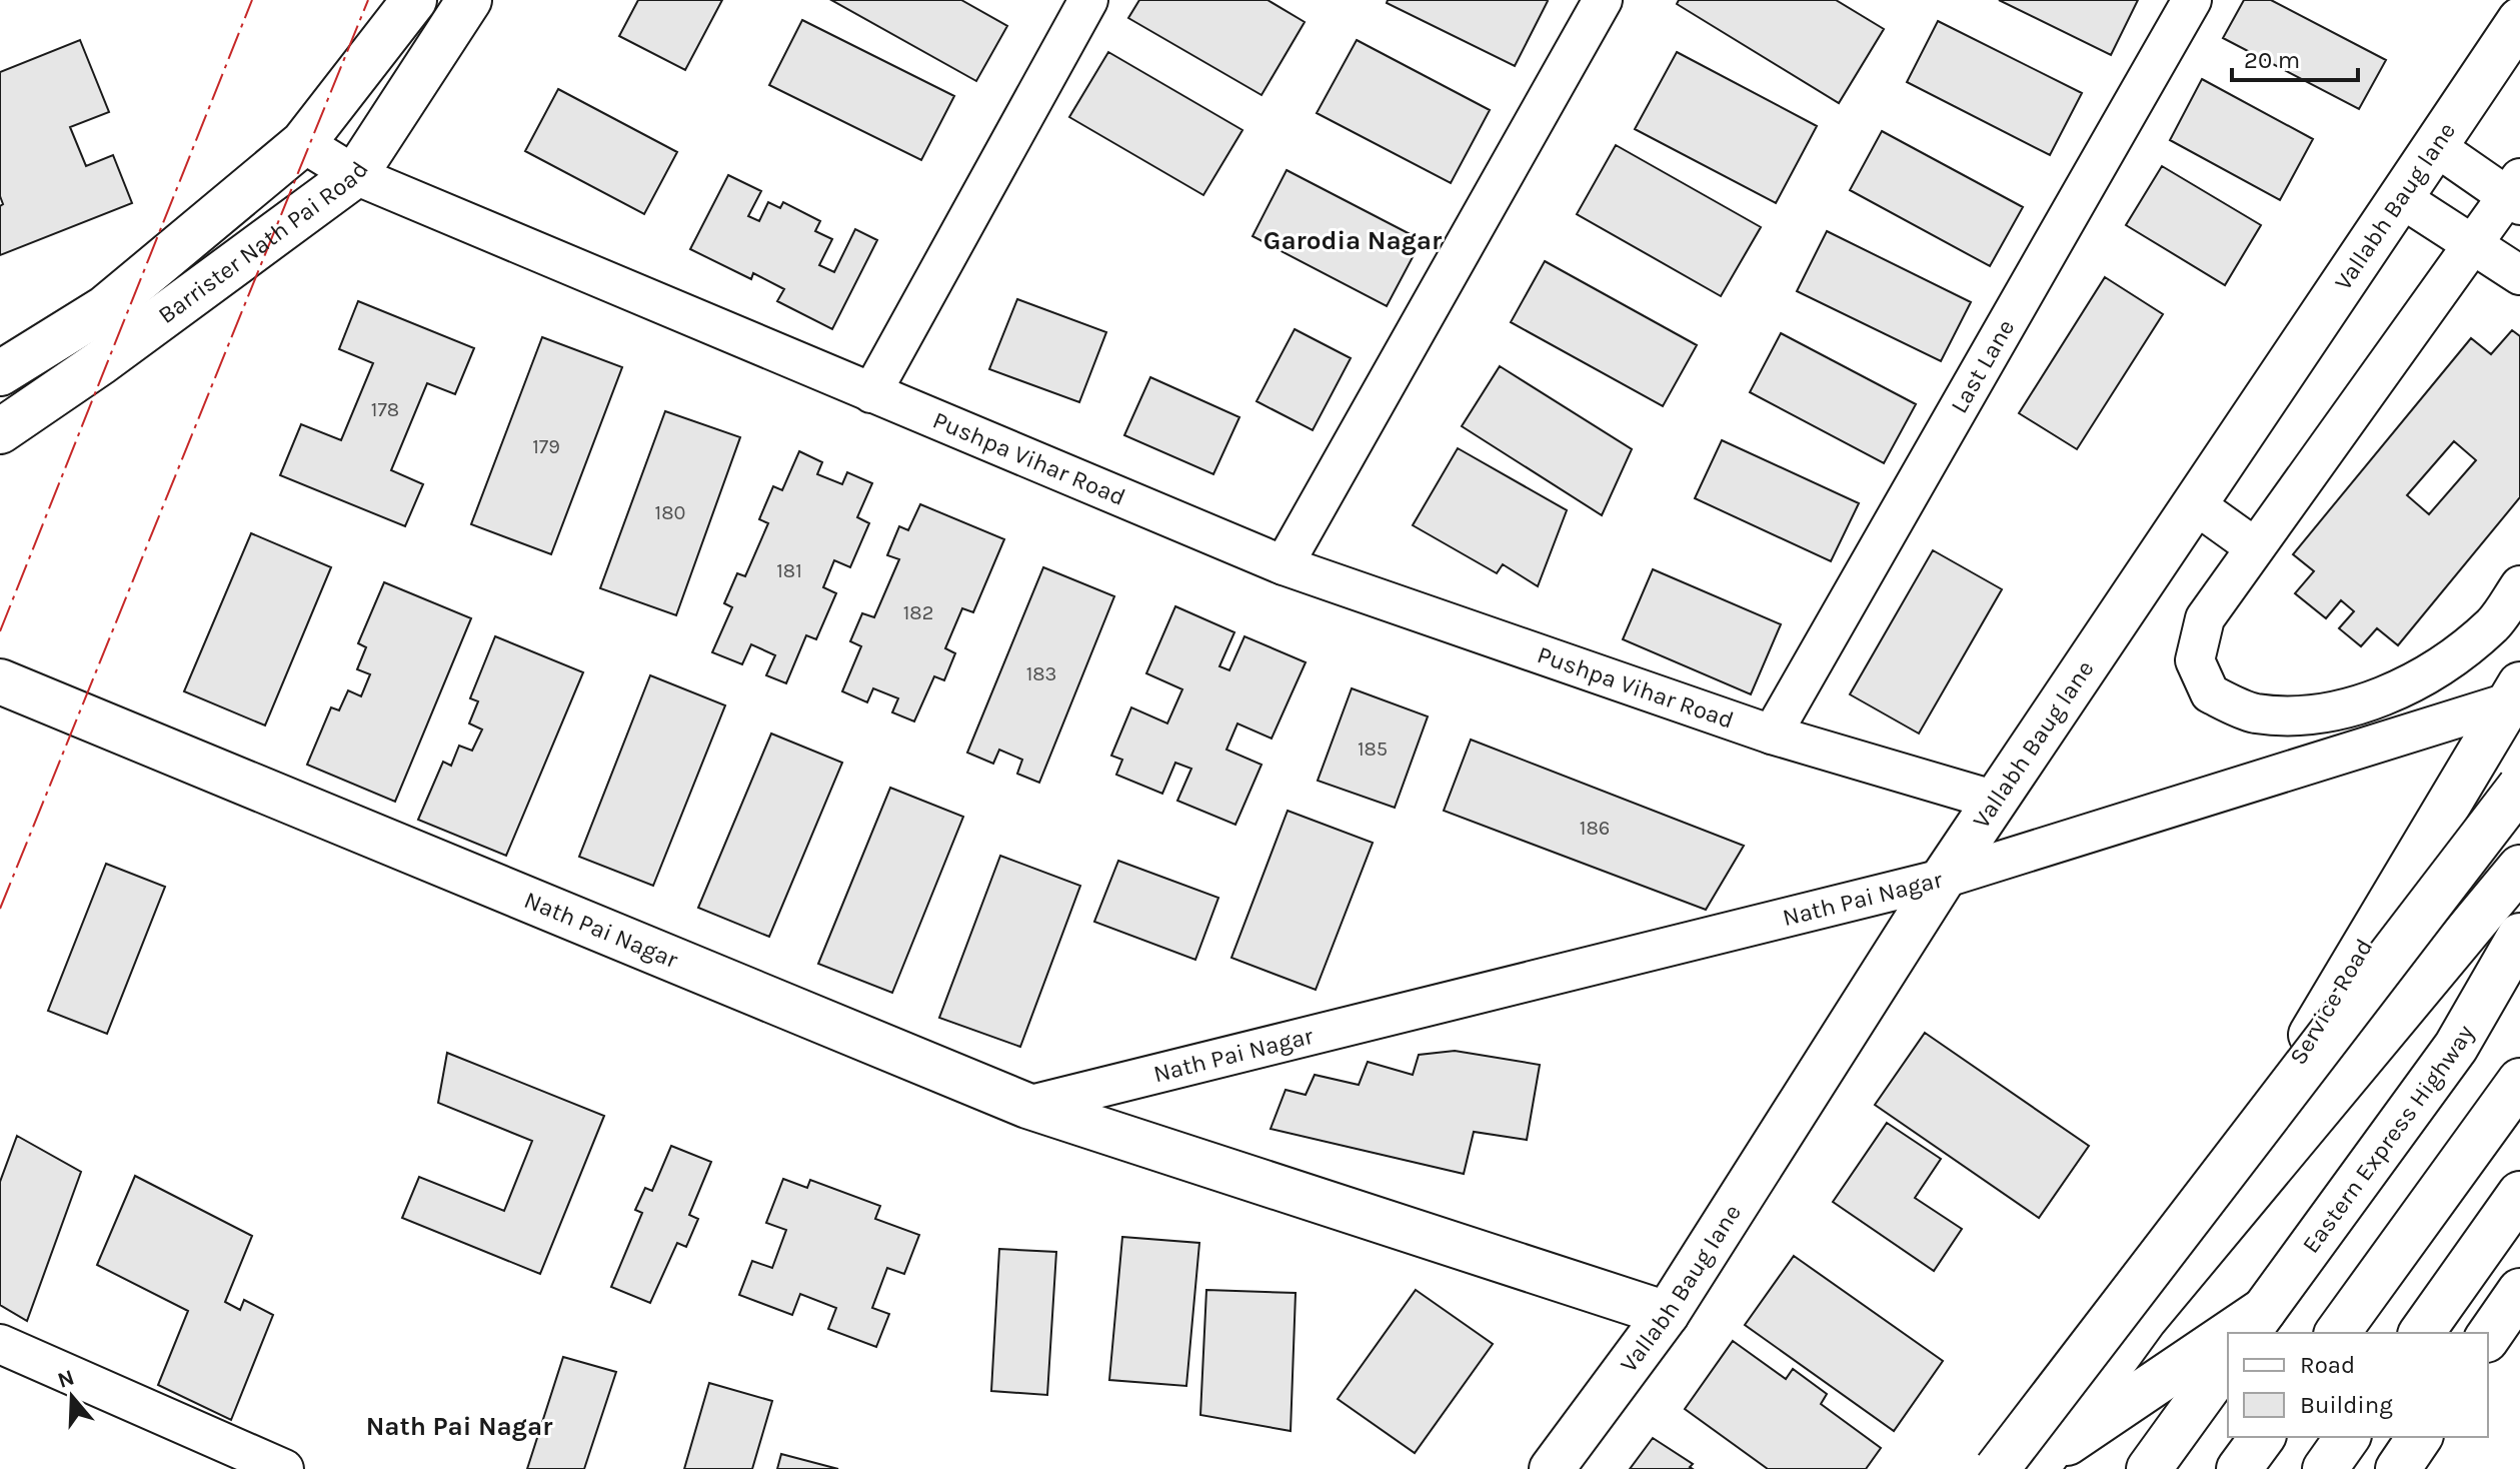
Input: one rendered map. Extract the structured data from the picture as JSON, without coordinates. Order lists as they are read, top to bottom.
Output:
{
  "streets": {
    "main road": [
      "Vallabh Baug lane",
      "Barrister Nath Pai Road",
      "Nath Pai Nagar",
      "Service Road",
      "Eastern Express Highway"
    ],
    "street": ["Last Lane", "Pushpa Vihar Road"]
  },
  "crossings": [
    ["Vallabh Baug lane", "Pushpa Vihar Road"],
    ["Vallabh Baug lane", "Nath Pai Nagar"],
    ["Barrister Nath Pai Road", "Pushpa Vihar Road"],
    ["Last Lane", "Pushpa Vihar Road"],
    ["Nath Pai Nagar", "Service Road"]
  ],
  "districts": ["Garodia Nagar", "Nath Pai Nagar"],
  "house_numbers": [
    "178",
    "179",
    "180",
    "181",
    "182",
    "183",
    "185",
    "186"
  ],
  "legend": ["Road", "Building"],
  "scale_bar": "20 m",
  "north": "top"
}
